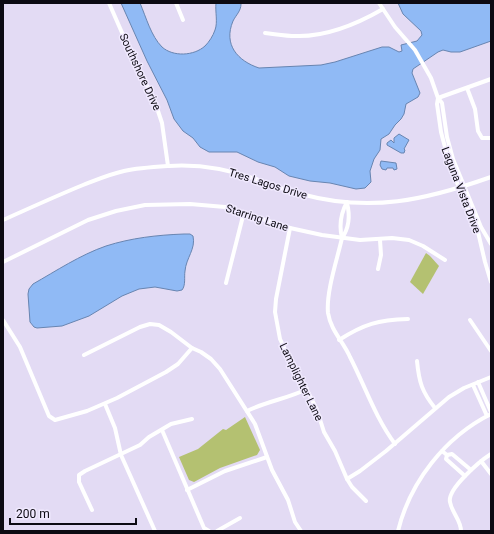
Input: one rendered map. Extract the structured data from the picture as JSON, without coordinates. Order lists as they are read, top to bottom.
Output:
{
  "streets": {
    "street": [
      "Southshore Drive",
      "Tres Lagos Drive",
      "Laguna Vista Drive",
      "Starring Lane",
      "Lamplighter Lane"
    ]
  },
  "crossings": [
    ["Southshore Drive", "Tres Lagos Drive"],
    ["Tres Lagos Drive", "Laguna Vista Drive"],
    ["Starring Lane", "Lamplighter Lane"]
  ],
  "scale_bar": "200 m"
}
